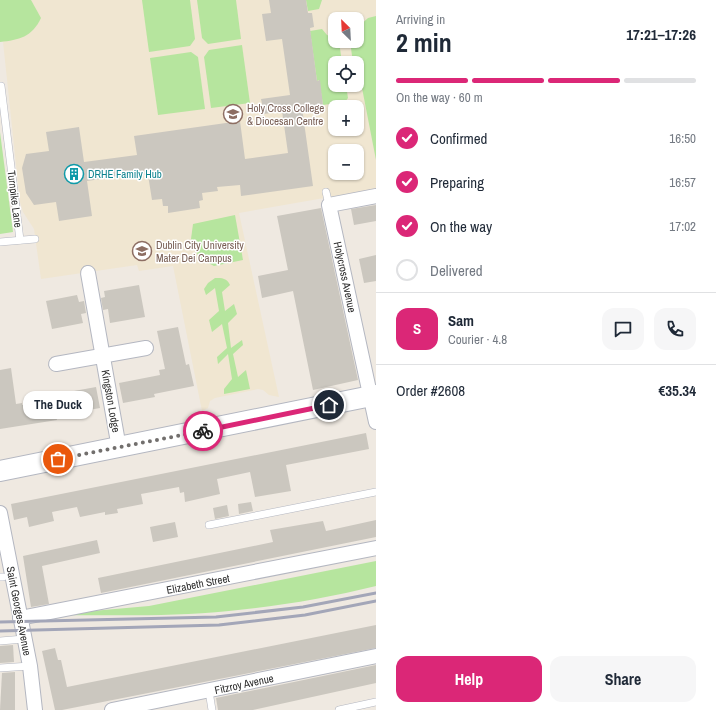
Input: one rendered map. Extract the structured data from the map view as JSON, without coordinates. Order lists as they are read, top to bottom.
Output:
{
  "streets": {
    "street": [
      "Holycross Avenue",
      "Kingston Lodge",
      "Elizabeth Street",
      "Saint Georges Avenue",
      "Fitzroy Avenue"
    ],
    "lane": ["Turnpike Lane"]
  },
  "crossings": [
    ["Elizabeth Street", "Saint Georges Avenue"]
  ],
  "places": {
    "school or university": ["Holy Cross College & Diocesan Centre", "Dublin City University Mater Dei Campus"],
    "building": ["DRHE Family Hub"],
    "other": ["The Duck"]
  },
  "north": "top left",
  "page": {
    "heading": ["2 min", "Arriving in", "17:21–17:26"],
    "panel": [
      "Sam",
      "Courier · 4.8",
      "Order #2608",
      "€35.34"
    ],
    "map_buttons": ["+", "−"],
    "bar": "On the way · 60 m",
    "list": [
      ["Confirmed", "16:50"],
      ["Preparing", "16:57"],
      ["On the way", "17:02"],
      "Delivered"
    ],
    "round": "S",
    "bubble": "The Duck",
    "buttons": ["Help", "Share"]
  }
}
